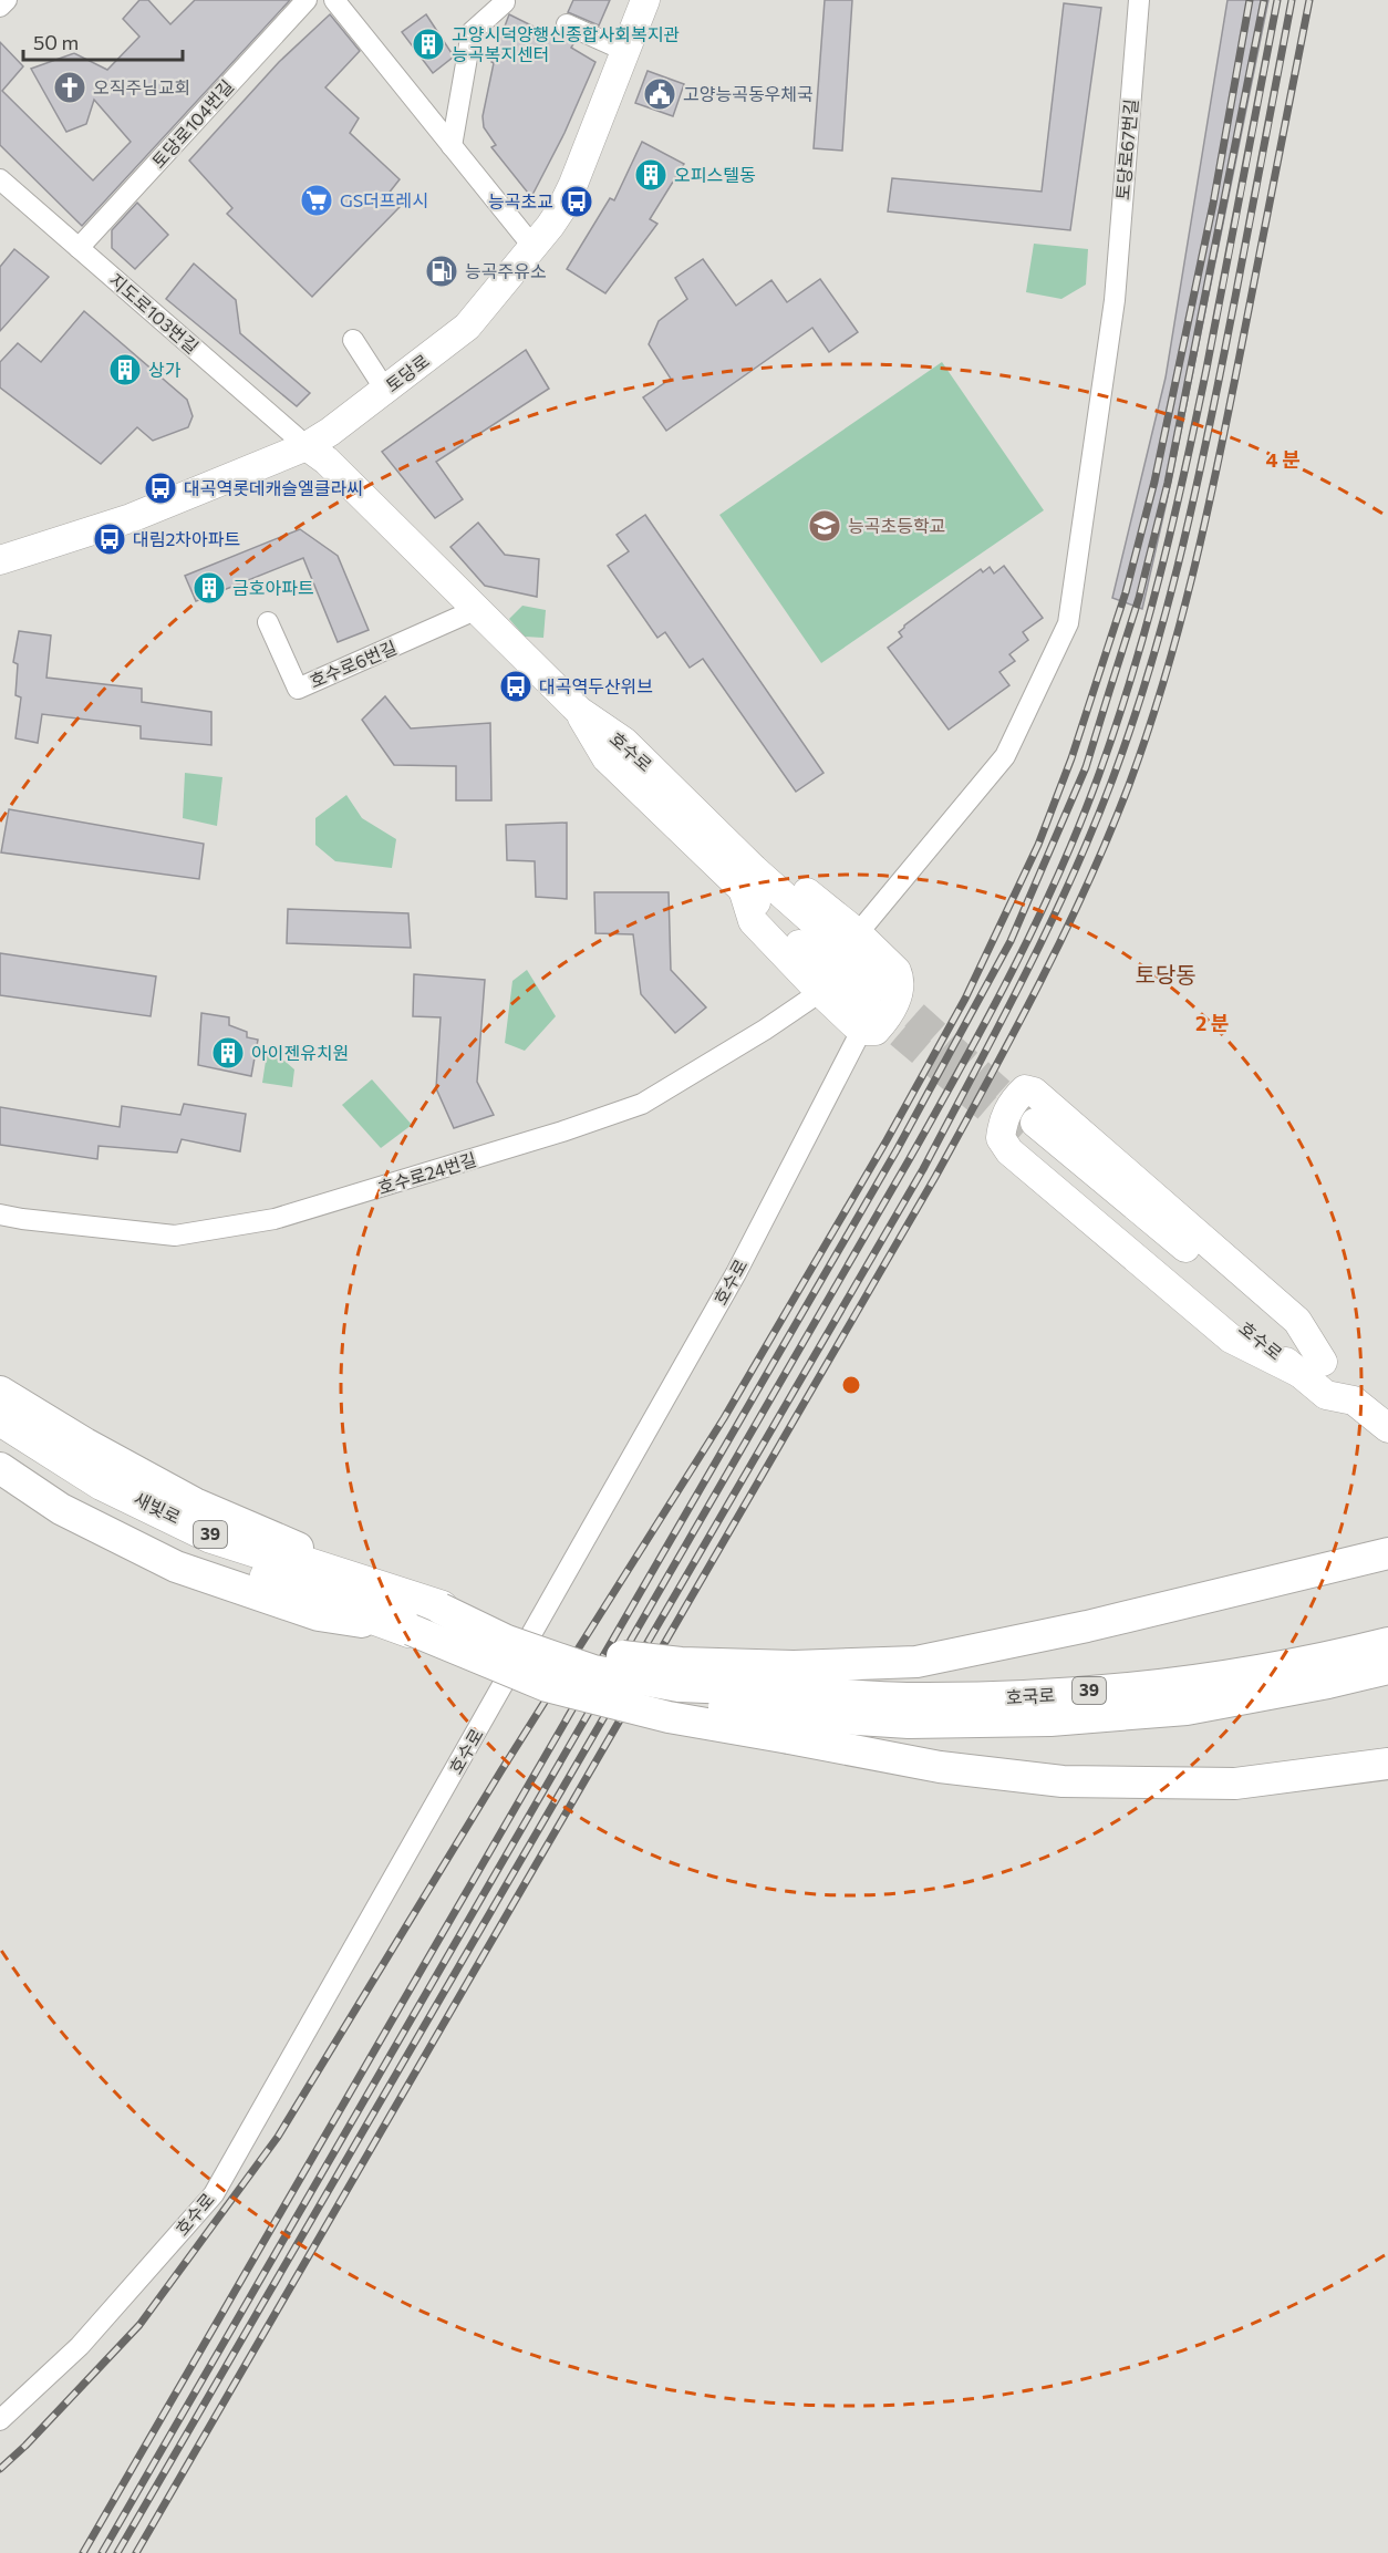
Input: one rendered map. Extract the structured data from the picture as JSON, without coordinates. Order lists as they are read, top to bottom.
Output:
{
  "streets": {
    "highway": ["새빛로", "39"],
    "main road": ["토당로", "호수로", "호국로"],
    "street": [
      "토당로104번길",
      "토당로67번길",
      "지도로103번길",
      "호수로6번길",
      "호수로24번길"
    ]
  },
  "crossings": [
    ["토당로104번길", "지도로103번길"],
    ["지도로103번길", "토당로"],
    ["지도로103번길", "호수로"],
    ["토당로", "호수로"],
    ["호수로6번길", "호수로"],
    ["새빛로", "39"],
    ["39", "호국로"]
  ],
  "districts": ["토당동"],
  "places": {
    "building": [
      "고양시덕양행신종합사회복지관 능곡복지센터",
      "오피스텔동",
      "상가",
      "금호아파트",
      "아이젠유치원"
    ],
    "church": ["오직주님교회"],
    "public building": ["고양능곡동우체국"],
    "supermarket": ["GS더프레시"],
    "bus stop": [
      "능곡초교",
      "대곡역롯데캐슬엘클라씨",
      "대림2차아파트",
      "대곡역두산위브"
    ],
    "fuel station": ["능곡주유소"],
    "school or university": ["능곡초등학교"]
  },
  "scale_bar": "50 m",
  "rings": ["4 분", "2 분"]
}
